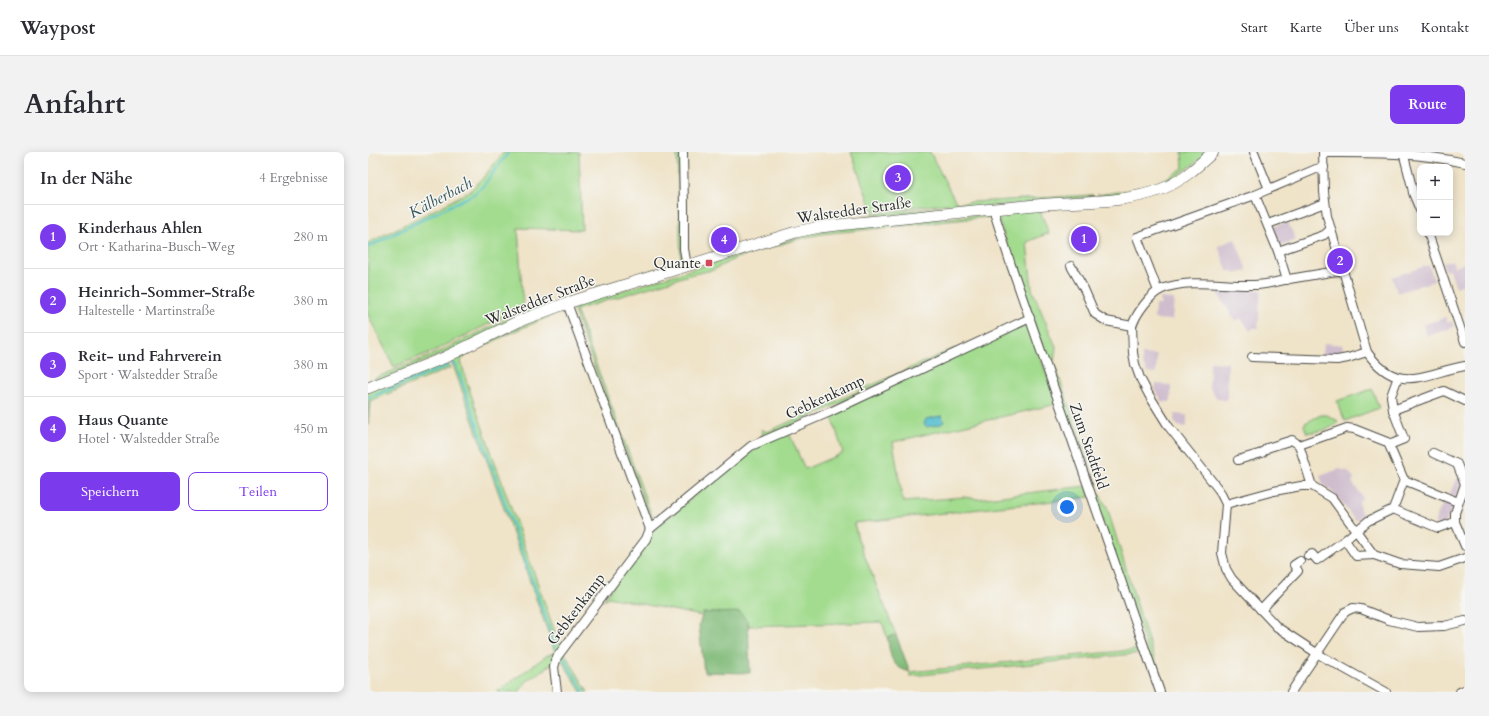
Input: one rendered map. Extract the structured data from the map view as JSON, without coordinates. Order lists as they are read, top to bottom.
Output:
{
  "streets": {
    "main road": ["Walstedder Straße"],
    "street": ["Gebkenkamp", "Zum Stadtfeld"]
  },
  "crossings": [
    ["Walstedder Straße", "Zum Stadtfeld"],
    ["Gebkenkamp", "Zum Stadtfeld"]
  ],
  "water": ["Kälberbach"],
  "places": {
    "transit": ["Quante"]
  },
  "page": {
    "header": "Waypost",
    "nav": [
      "Start",
      "Karte",
      "Über uns",
      "Kontakt"
    ],
    "title": "Anfahrt",
    "buttons": [
      "Route",
      ["Speichern", "Teilen"]
    ],
    "heading": ["In der Nähe", "4 Ergebnisse"],
    "pins": [
      "3",
      "1",
      "4",
      "2"
    ],
    "map_buttons": ["+", "−"],
    "list": [
      {
        "mark": "1",
        "name": "Kinderhaus Ahlen",
        "note": "Ort · Katharina-Busch-Weg",
        "value": "280 m"
      },
      {
        "mark": "2",
        "name": "Heinrich-Sommer-Straße",
        "note": "Haltestelle · Martinstraße",
        "value": "380 m"
      },
      {
        "mark": "3",
        "name": "Reit- und Fahrverein",
        "note": "Sport · Walstedder Straße",
        "value": "380 m"
      },
      {
        "mark": "4",
        "name": "Haus Quante",
        "note": "Hotel · Walstedder Straße",
        "value": "450 m"
      }
    ]
  }
}
